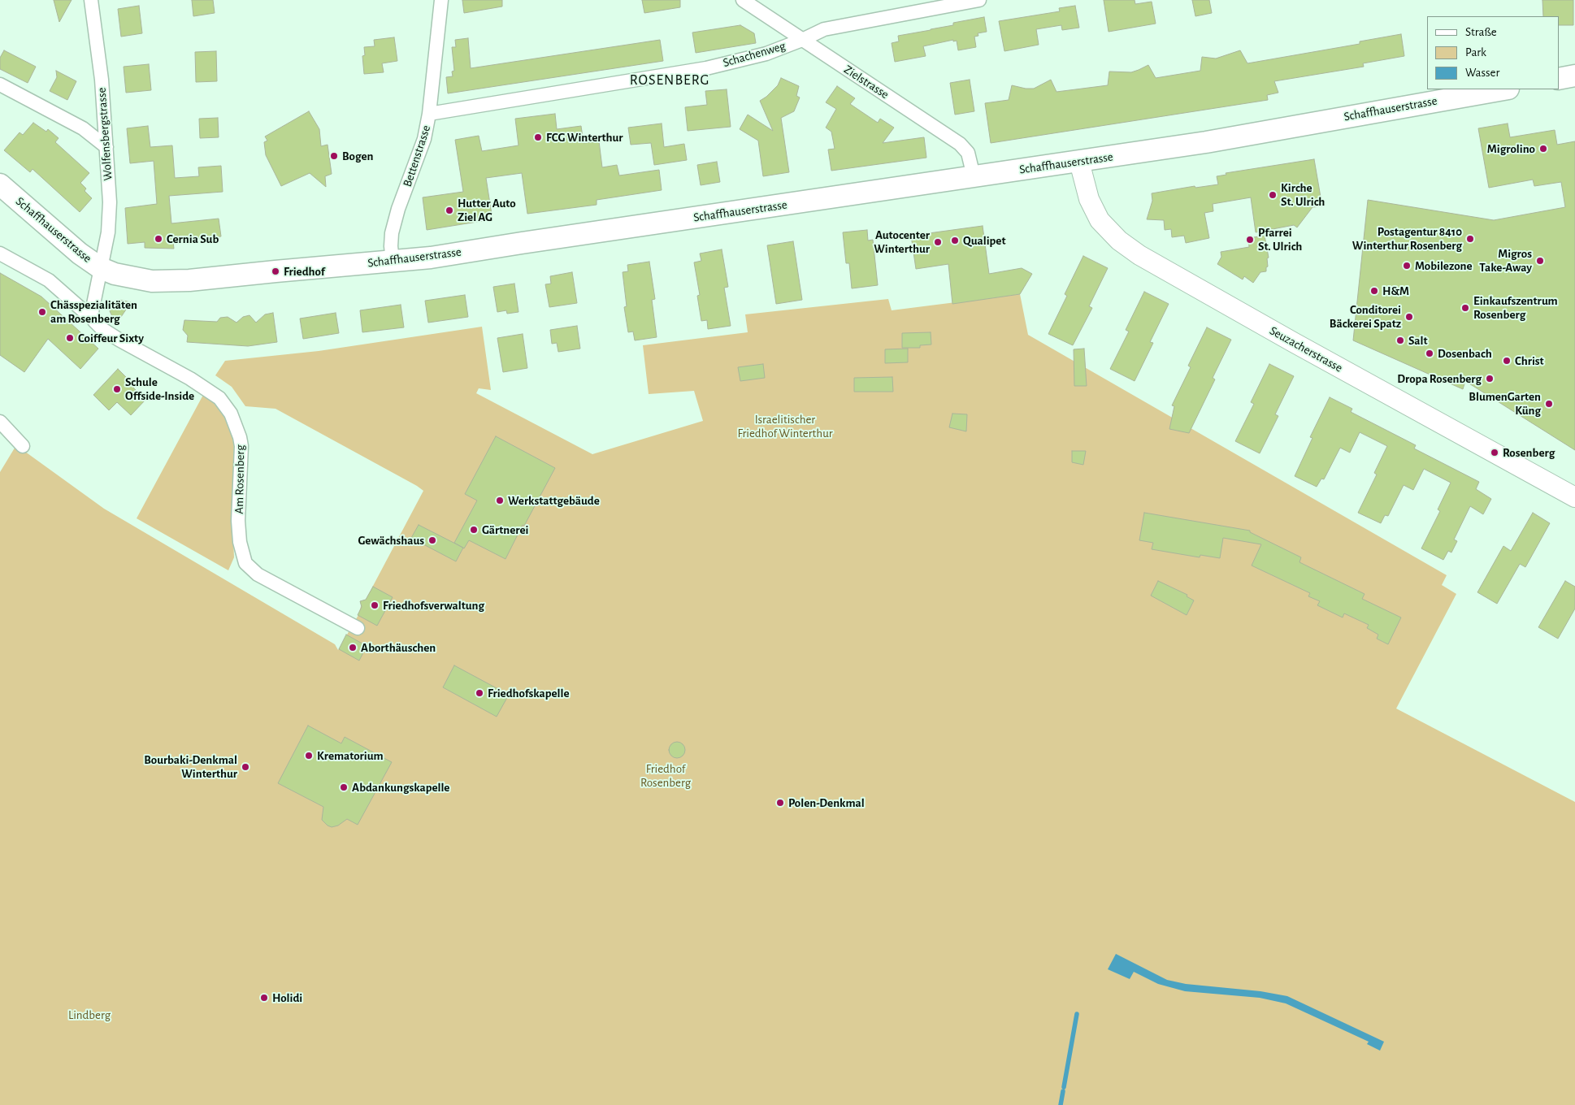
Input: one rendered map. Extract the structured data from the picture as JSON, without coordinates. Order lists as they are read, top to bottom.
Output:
{
  "streets": {
    "main road": ["Schaffhauserstrasse", "Seuzacherstrasse"],
    "street": [
      "Schachenweg",
      "Zielstrasse",
      "Wolfensbergstrasse",
      "Bettenstrasse",
      "Am Rosenberg"
    ]
  },
  "crossings": [
    ["Schachenweg", "Zielstrasse"],
    ["Schachenweg", "Bettenstrasse"],
    ["Zielstrasse", "Schaffhauserstrasse"],
    ["Schaffhauserstrasse", "Wolfensbergstrasse"],
    ["Schaffhauserstrasse", "Bettenstrasse"],
    ["Schaffhauserstrasse", "Seuzacherstrasse"]
  ],
  "districts": ["ROSENBERG"],
  "parks": ["Israelitischer Friedhof Winterthur", "Friedhof Rosenberg", "Lindberg"],
  "places": [
    "FCG Winterthur",
    "Migrolino",
    "Bogen",
    "Kirche St. Ulrich",
    "Hutter Auto Ziel AG",
    "Cernia Sub",
    "Postagentur 8410 Winterthur Rosenberg",
    "Pfarrei St. Ulrich",
    "Qualipet",
    "Autocenter Winterthur",
    "Migros Take-Away",
    "Mobilezone",
    "Friedhof",
    "H&M",
    "Einkaufszentrum Rosenberg",
    "Chässpezialitäten am Rosenberg",
    "Conditorei Bäckerei Spatz",
    "Coiffeur Sixty",
    "Salt",
    "Dosenbach",
    "Christ",
    "Dropa Rosenberg",
    "Schule Offside-Inside",
    "BlumenGarten Küng",
    "Rosenberg",
    "Werkstattgebäude",
    "Gärtnerei",
    "Gewächshaus",
    "Friedhofsverwaltung",
    "Aborthäuschen",
    "Friedhofskapelle",
    "Krematorium",
    "Bourbaki-Denkmal Winterthur",
    "Abdankungskapelle",
    "Polen-Denkmal",
    "Holidi"
  ],
  "legend": ["Straße", "Park", "Wasser"]
}
